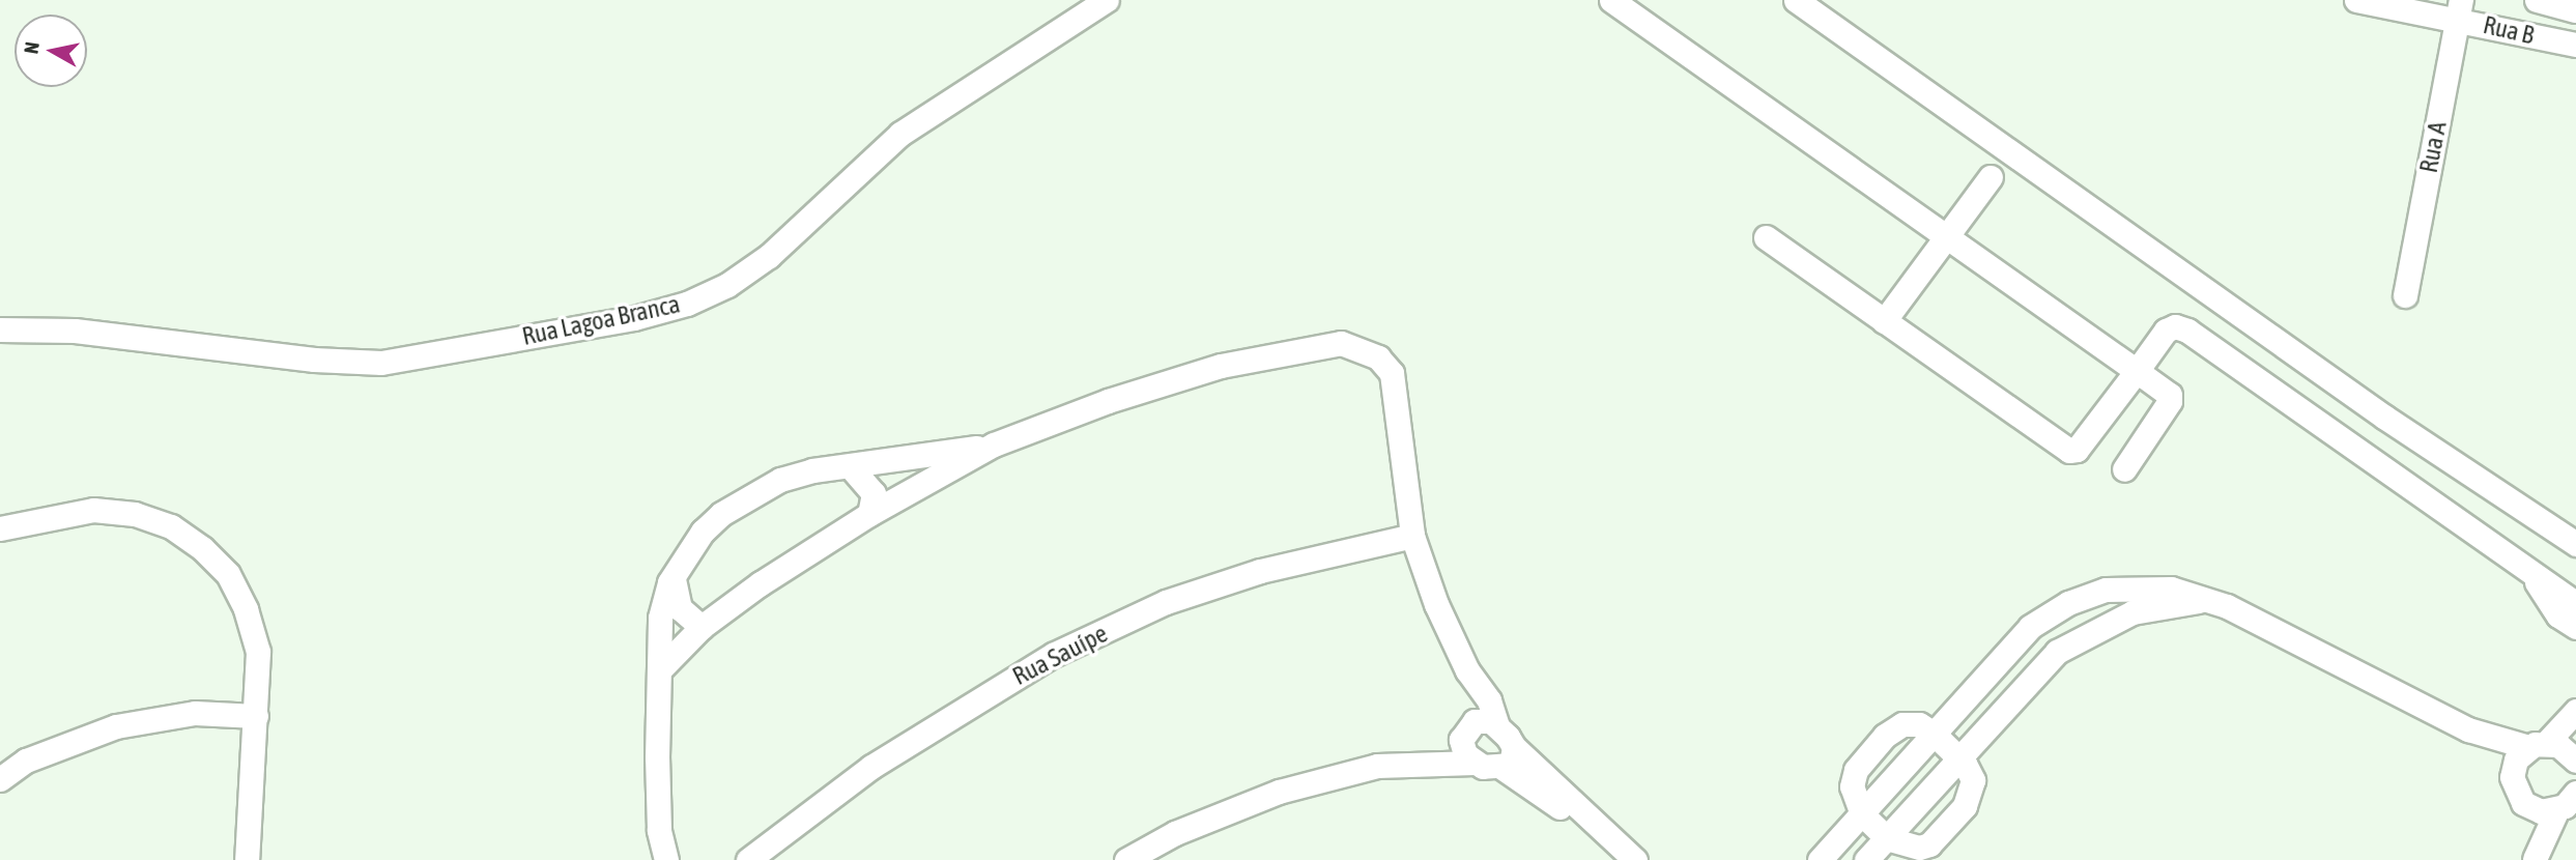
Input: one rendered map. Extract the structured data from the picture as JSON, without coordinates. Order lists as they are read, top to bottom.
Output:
{
  "streets": {
    "street": [
      "Rua B",
      "Rua A",
      "Rua Lagoa Branca",
      "Rua Sauípe"
    ]
  },
  "crossings": [
    ["Rua B", "Rua A"]
  ],
  "north": "left"
}
